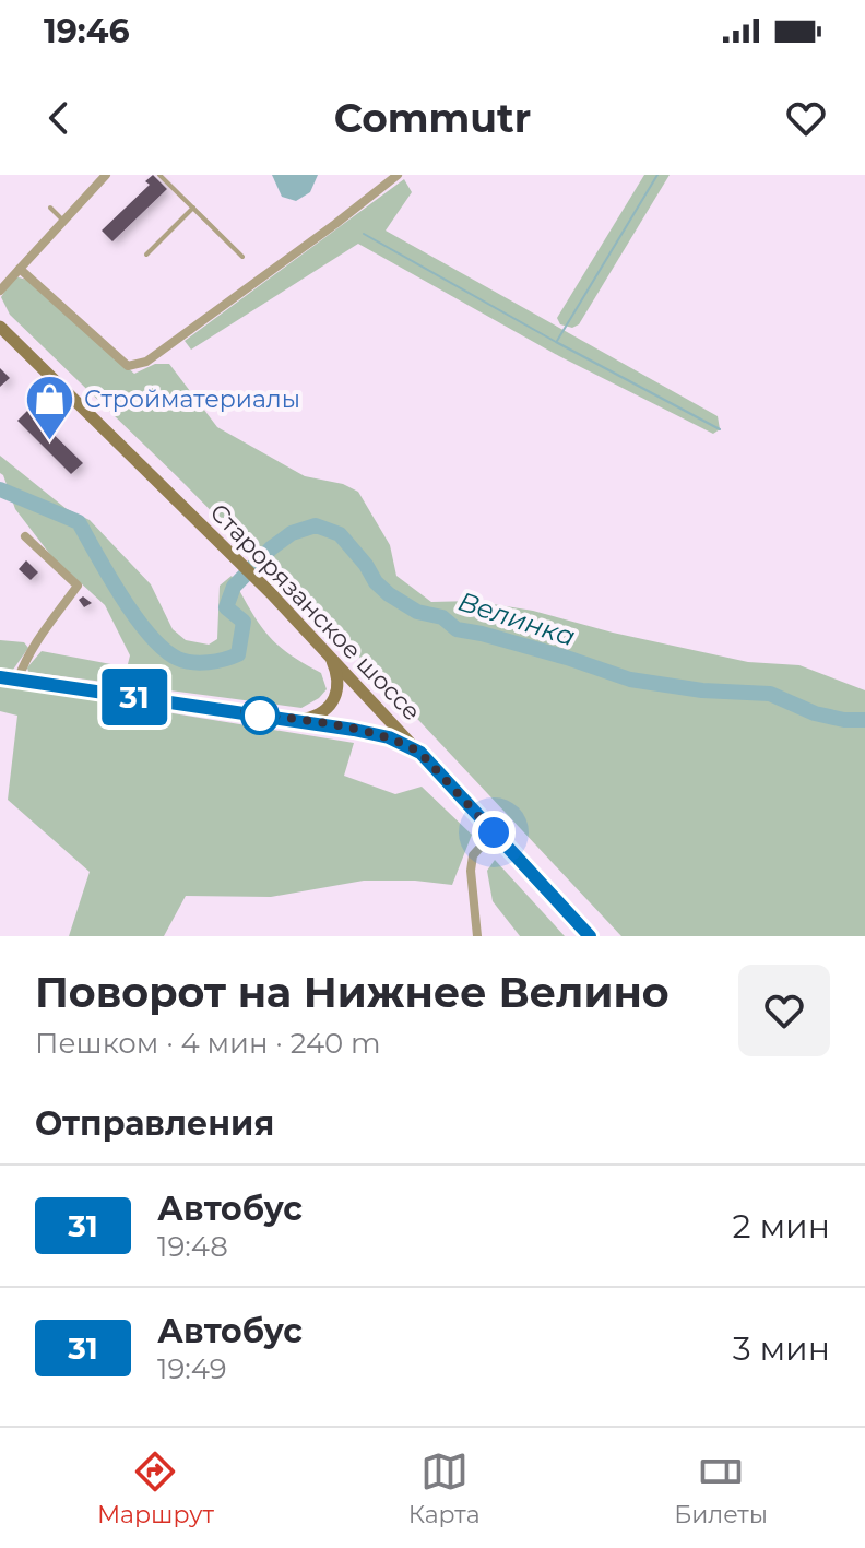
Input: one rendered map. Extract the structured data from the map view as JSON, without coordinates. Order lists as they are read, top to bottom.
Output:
{
  "streets": {
    "main road": ["Старорязанское шоссе"]
  },
  "water": ["Велинка"],
  "places": {
    "shop": ["Стройматериалы"]
  },
  "lines": ["bus line 31"],
  "page": {
    "status": "19:46",
    "header": "Commutr",
    "on_map": "31",
    "heading": [
      ["Поворот на Нижнее Велино", "Пешком · 4 мин · 240 m"],
      "Отправления"
    ],
    "list": [
      {
        "mark": "31",
        "name": "Автобус",
        "note": "19:48",
        "value": "2 мин"
      },
      {
        "mark": "31",
        "name": "Автобус",
        "note": "19:49",
        "value": "3 мин"
      }
    ],
    "tabs": ["Маршрут", "Карта", "Билеты"]
  }
}
